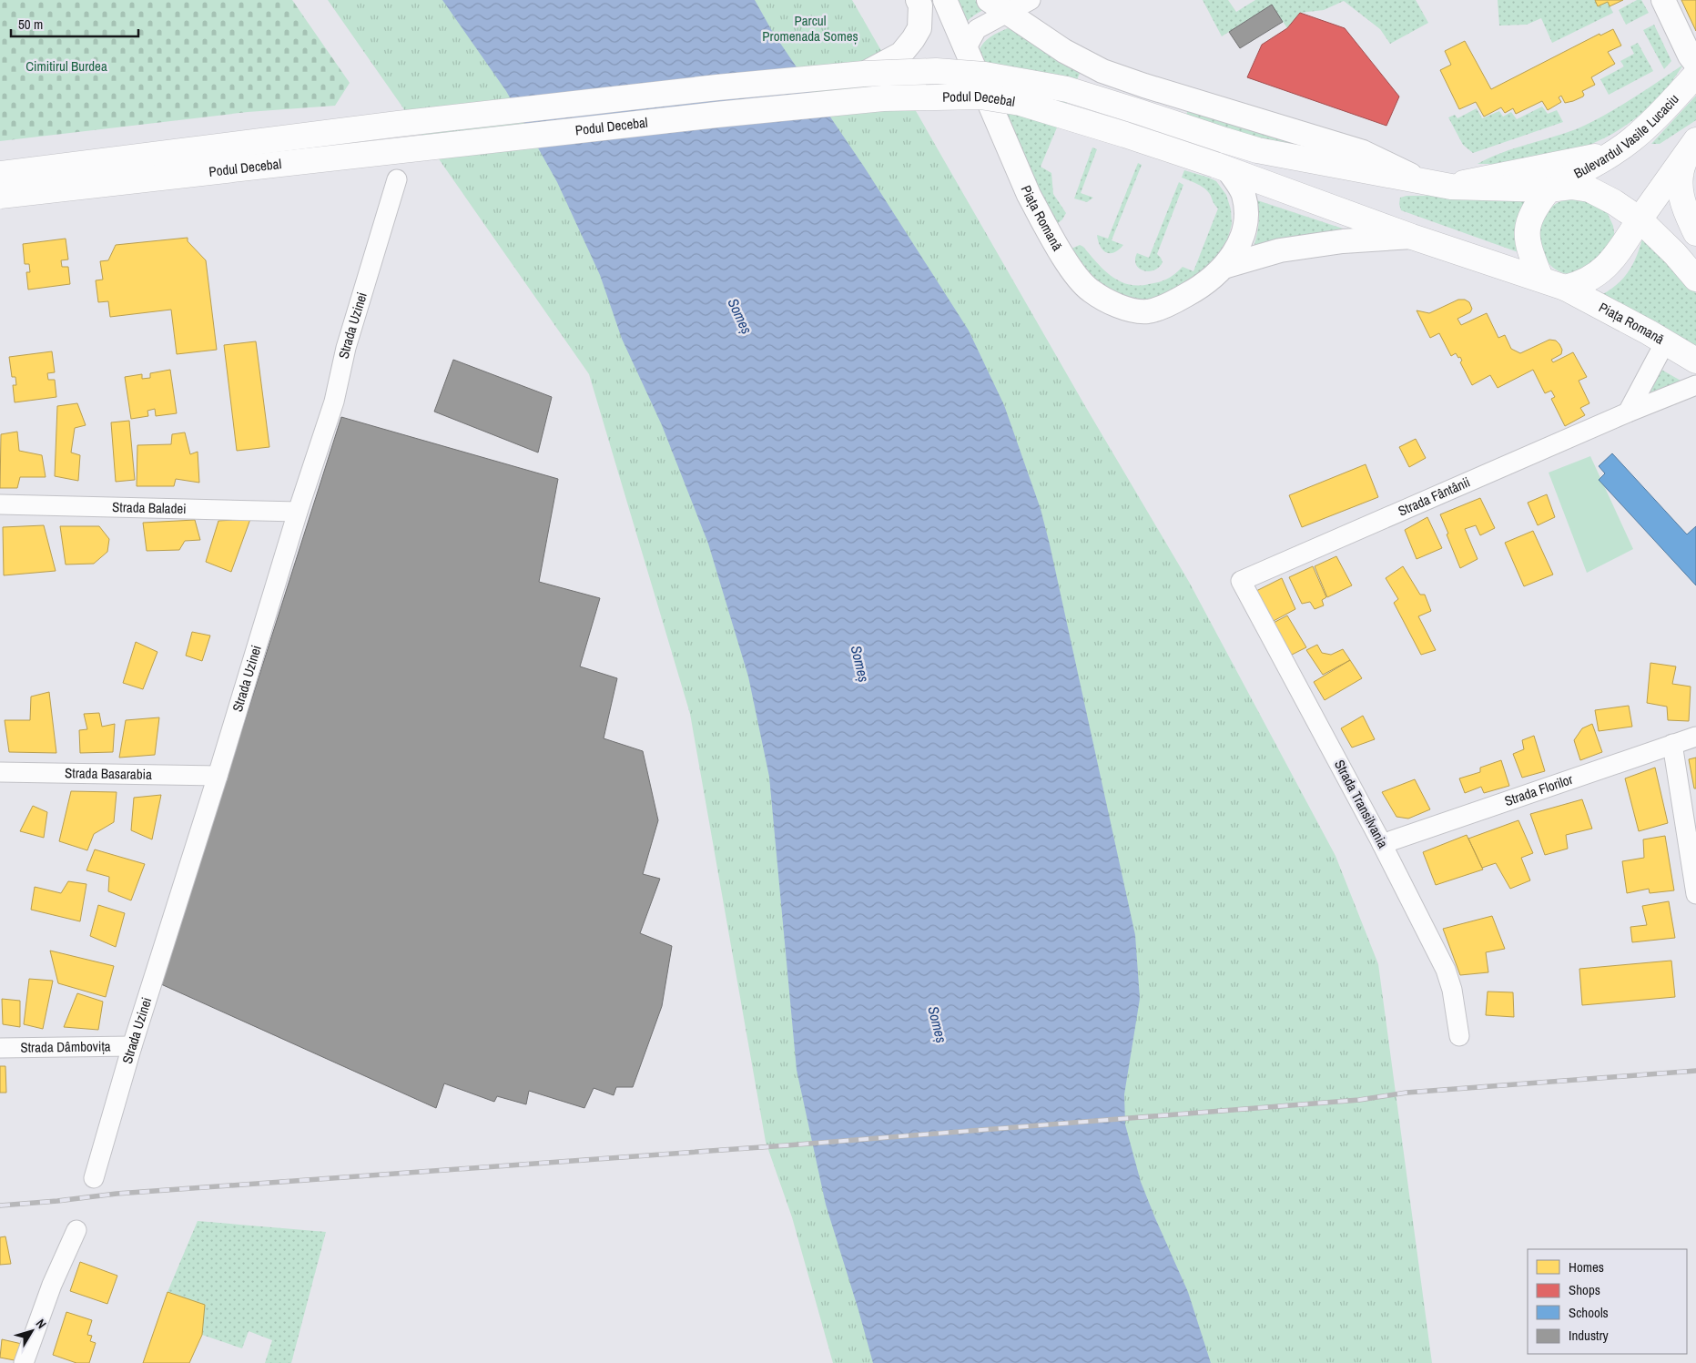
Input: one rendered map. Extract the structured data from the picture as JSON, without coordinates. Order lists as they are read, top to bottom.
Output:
{
  "streets": {
    "main road": ["Podul Decebal", "Bulevardul Vasile Lucaciu", "Piața Romană"],
    "street": [
      "Strada Uzinei",
      "Strada Fântânii",
      "Strada Baladei",
      "Strada Basarabia",
      "Strada Florilor",
      "Strada Transilvania",
      "Strada Dâmbovița"
    ]
  },
  "crossings": [
    ["Podul Decebal", "Piața Romană"],
    ["Bulevardul Vasile Lucaciu", "Piața Romană"],
    ["Strada Uzinei", "Strada Baladei"],
    ["Strada Uzinei", "Strada Basarabia"],
    ["Strada Uzinei", "Strada Dâmbovița"],
    ["Strada Fântânii", "Strada Transilvania"],
    ["Strada Florilor", "Strada Transilvania"]
  ],
  "water": ["Someș"],
  "parks": ["Parcul Promenada Someș", "Cimitirul Burdea"],
  "legend": [
    "Homes",
    "Shops",
    "Schools",
    "Industry"
  ],
  "scale_bar": "50 m",
  "north": "top right"
}
